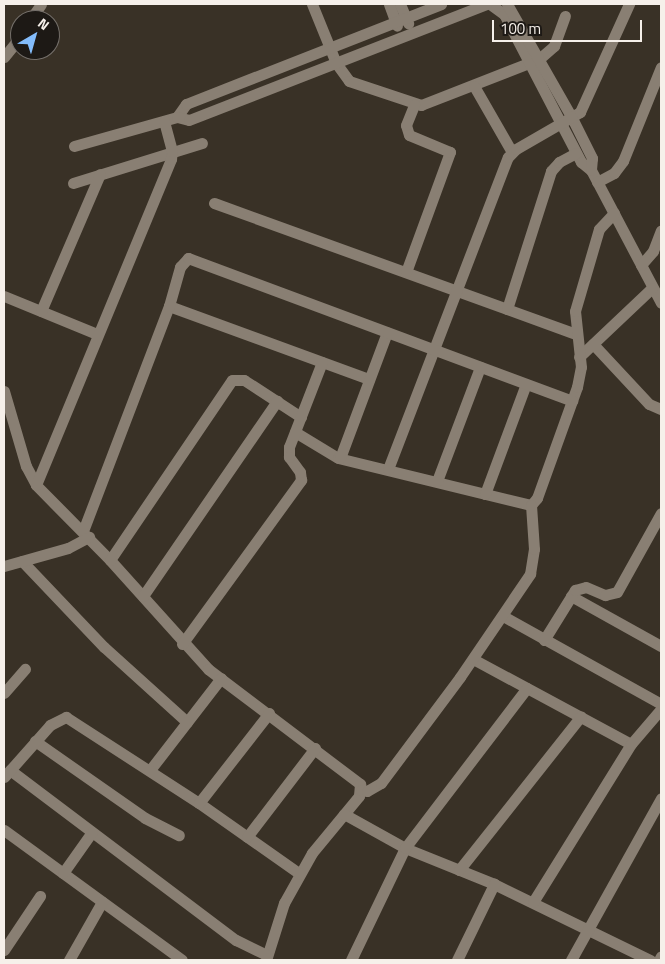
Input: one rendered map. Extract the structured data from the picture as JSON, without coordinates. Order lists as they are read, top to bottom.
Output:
{
  "scale_bar": "100 m",
  "north": "top right"
}
